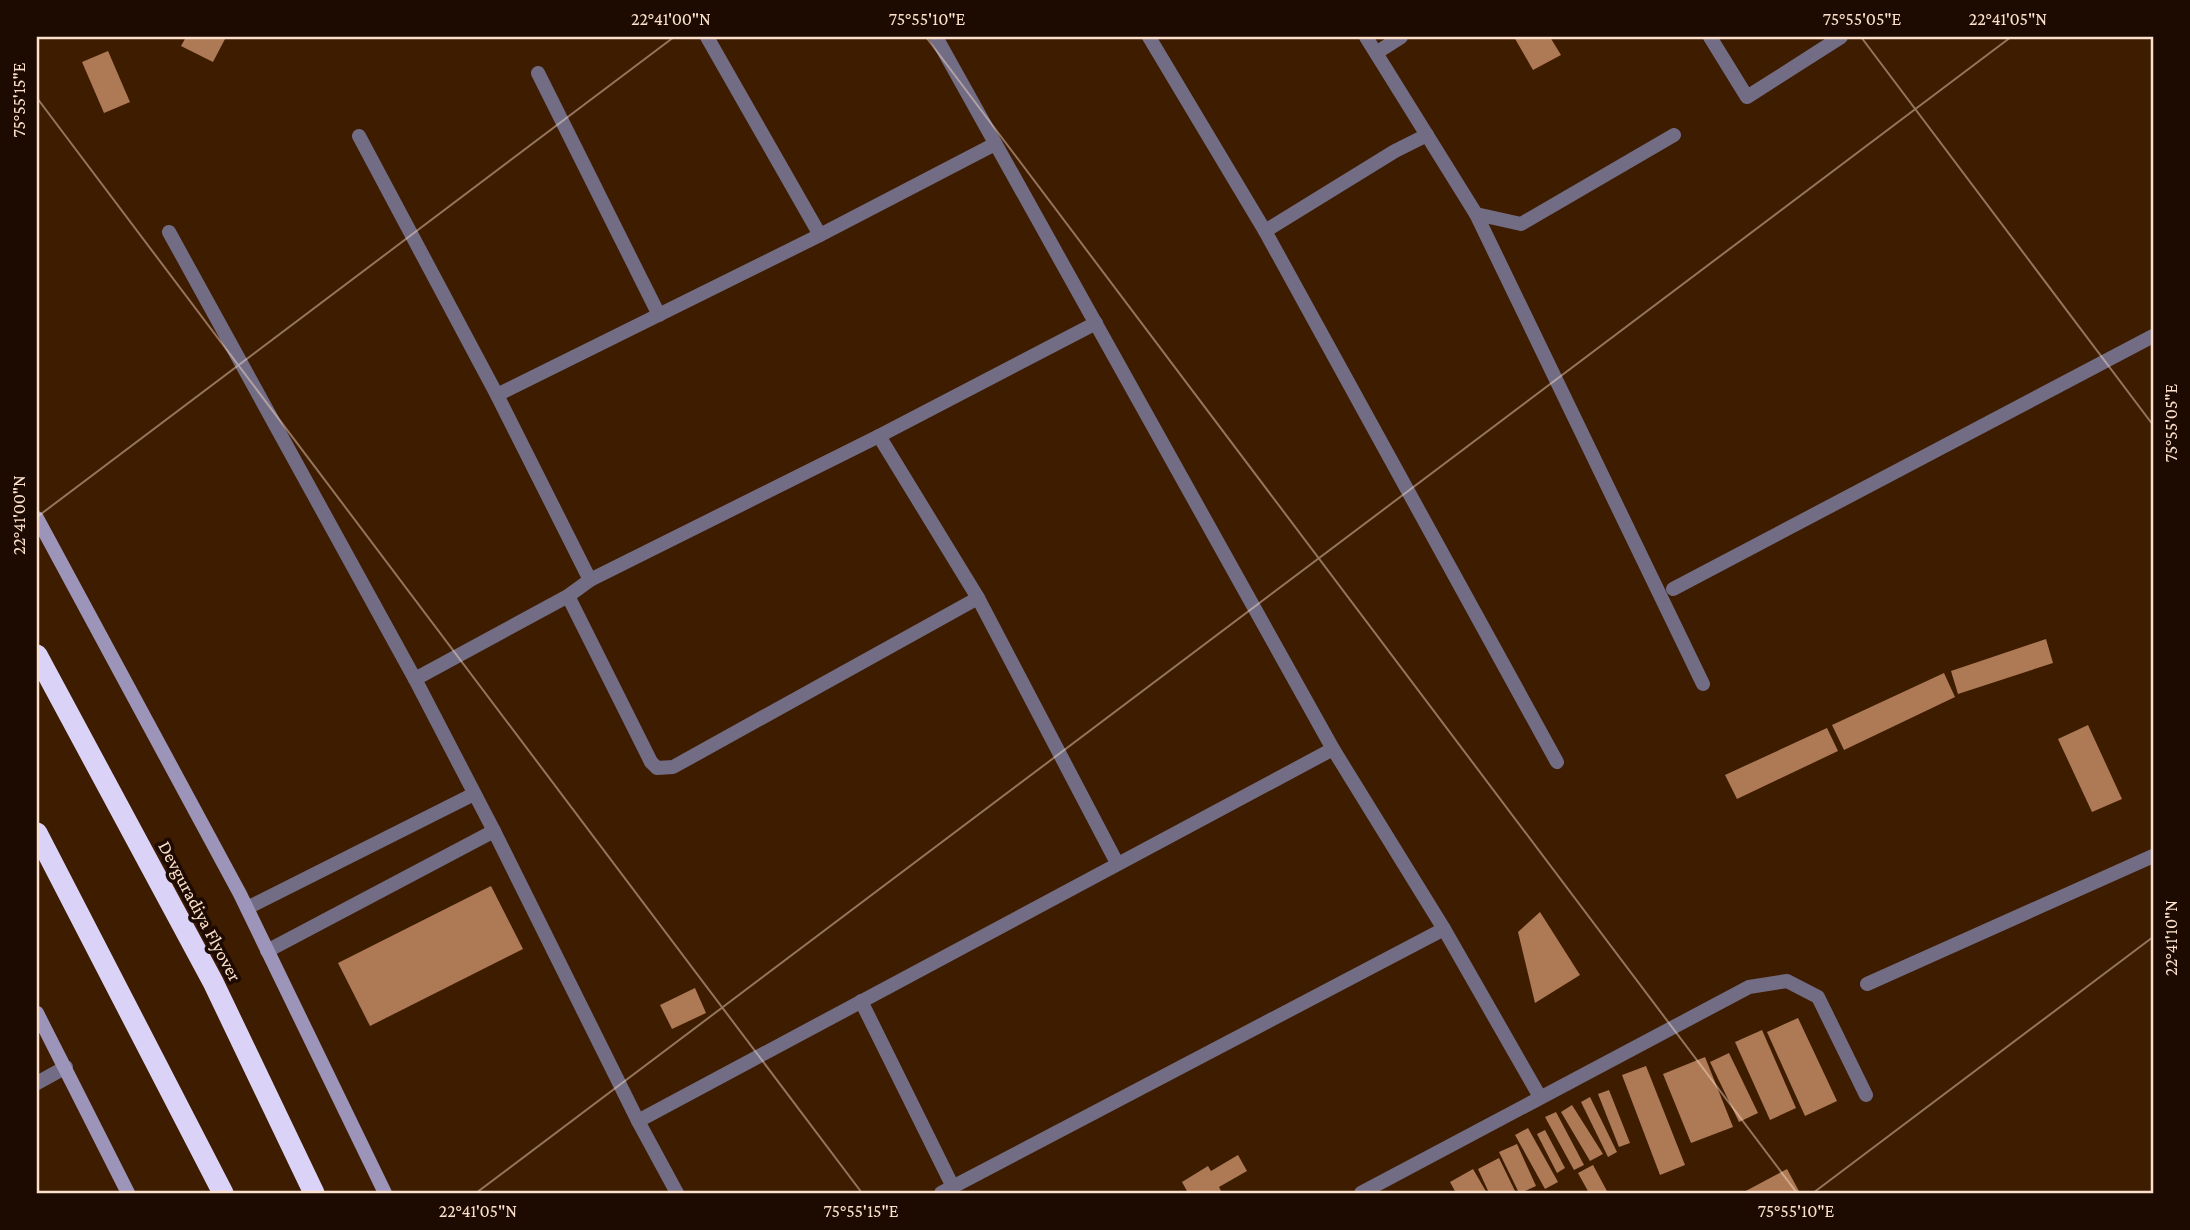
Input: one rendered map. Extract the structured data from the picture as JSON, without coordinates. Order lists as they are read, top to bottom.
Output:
{
  "streets": {
    "highway": ["Devguradiya Flyover"]
  },
  "coordinates": [
    "22°41'00\"N",
    "75°55'10\"E",
    "75°55'05\"E",
    "22°41'05\"N",
    "75°55'15\"E",
    "22°41'10\"N"
  ]
}
